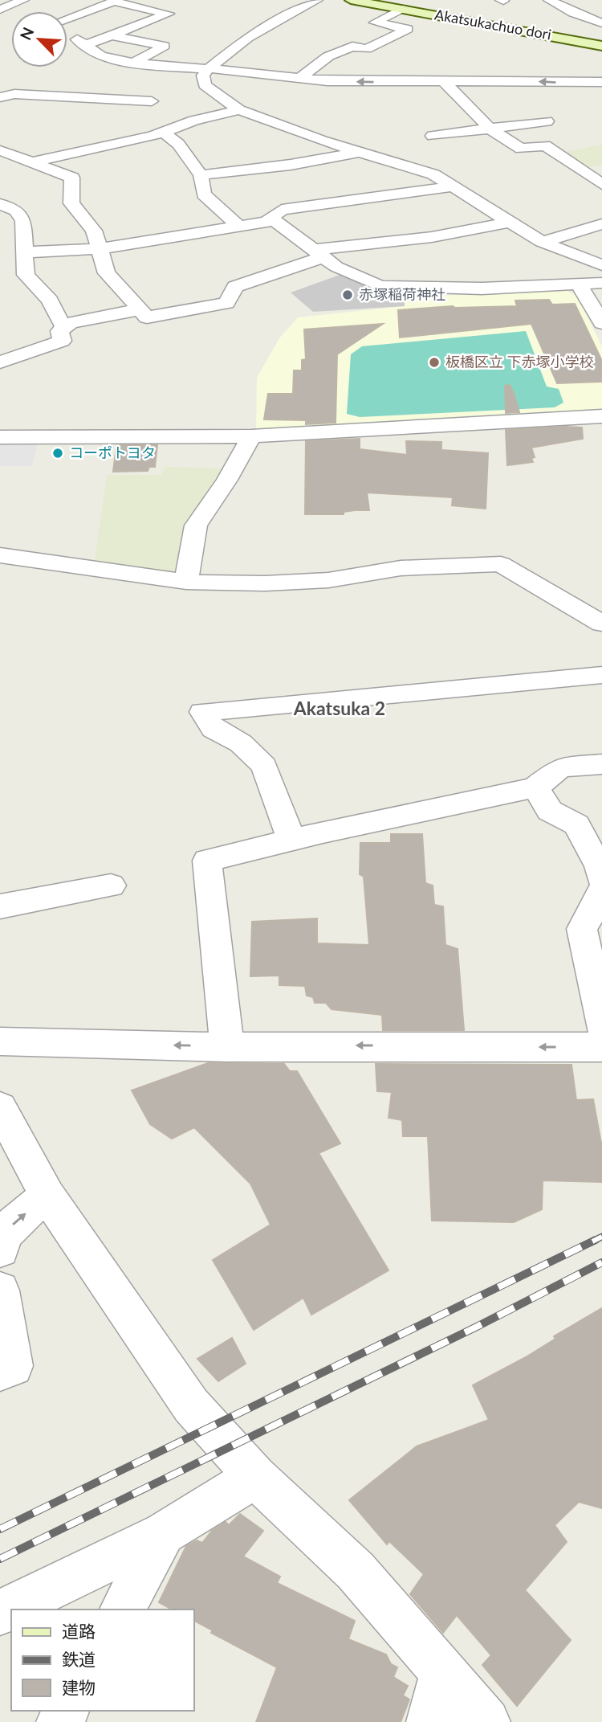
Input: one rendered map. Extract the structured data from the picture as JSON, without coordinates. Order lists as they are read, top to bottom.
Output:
{
  "streets": {
    "street": ["Akatsukachuo dori"]
  },
  "districts": ["Akatsuka 2"],
  "places": ["赤塚稲荷神社", "板橋区立 下赤塚小学校", "コーポトヨタ"],
  "legend": ["道路", "鉄道", "建物"],
  "north": "top left"
}
